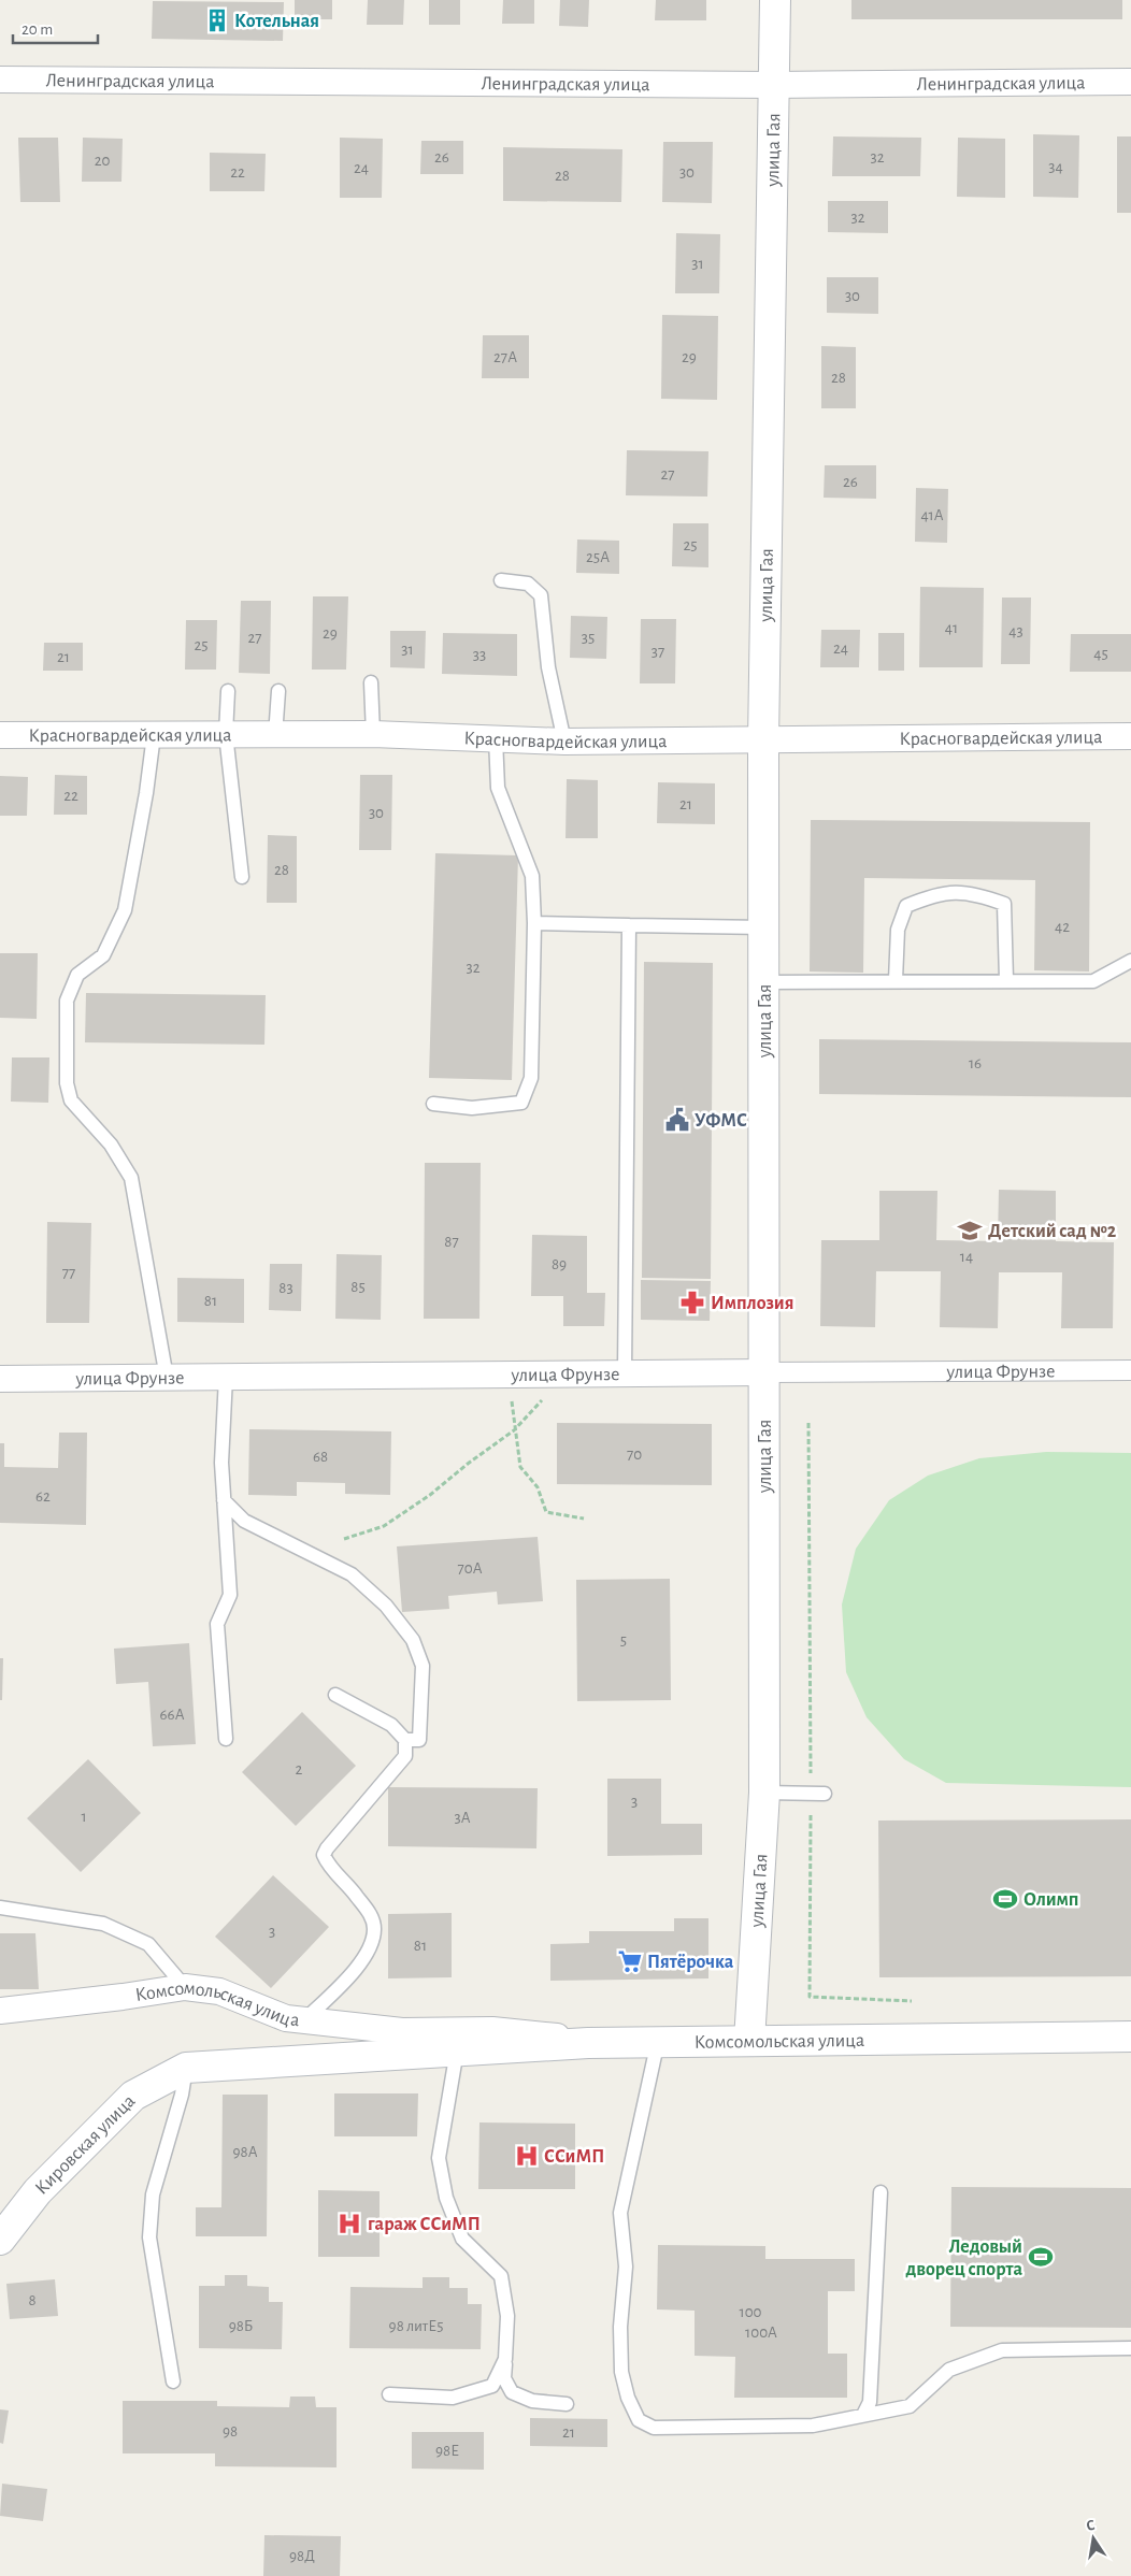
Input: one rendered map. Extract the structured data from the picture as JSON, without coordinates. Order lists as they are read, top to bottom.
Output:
{
  "streets": {
    "street": [
      "Ленинградская улица",
      "улица Гая",
      "Красногвардейская улица",
      "улица Фрунзе",
      "Комсомольская улица",
      "Кировская улица"
    ]
  },
  "crossings": [
    ["Ленинградская улица", "улица Гая"],
    ["улица Гая", "Красногвардейская улица"],
    ["улица Гая", "улица Фрунзе"],
    ["улица Гая", "Комсомольская улица"],
    ["Комсомольская улица", "Кировская улица"]
  ],
  "places": {
    "building": ["Котельная"],
    "public building": ["УФМС"],
    "school or university": ["Детский сад №2"],
    "pharmacy": ["Имплозия"],
    "sports": ["Олимп", "Ледовый дворец спорта"],
    "supermarket": ["Пятёрочка"],
    "hospital": ["ССиМП", "гараж ССиМП"]
  },
  "house_numbers": [
    "26",
    "32",
    "20",
    "34",
    "24",
    "22",
    "30",
    "28",
    "32",
    "31",
    "30",
    "27А",
    "29",
    "28",
    "27",
    "26",
    "41А",
    "25",
    "25А",
    "41",
    "43",
    "29",
    "27",
    "35",
    "25",
    "24",
    "31",
    "37",
    "45",
    "33",
    "21",
    "22",
    "21",
    "30",
    "28",
    "42",
    "32",
    "16",
    "87",
    "14",
    "89",
    "77",
    "85",
    "83",
    "81",
    "70",
    "68",
    "62",
    "70А",
    "5",
    "66А",
    "2",
    "3",
    "1",
    "3А",
    "3",
    "81",
    "98А",
    "8",
    "100",
    "98Б",
    "98 литЕ5",
    "100А",
    "98",
    "21",
    "98Е",
    "98Д"
  ],
  "scale_bar": "20 m",
  "north": "top"
}
